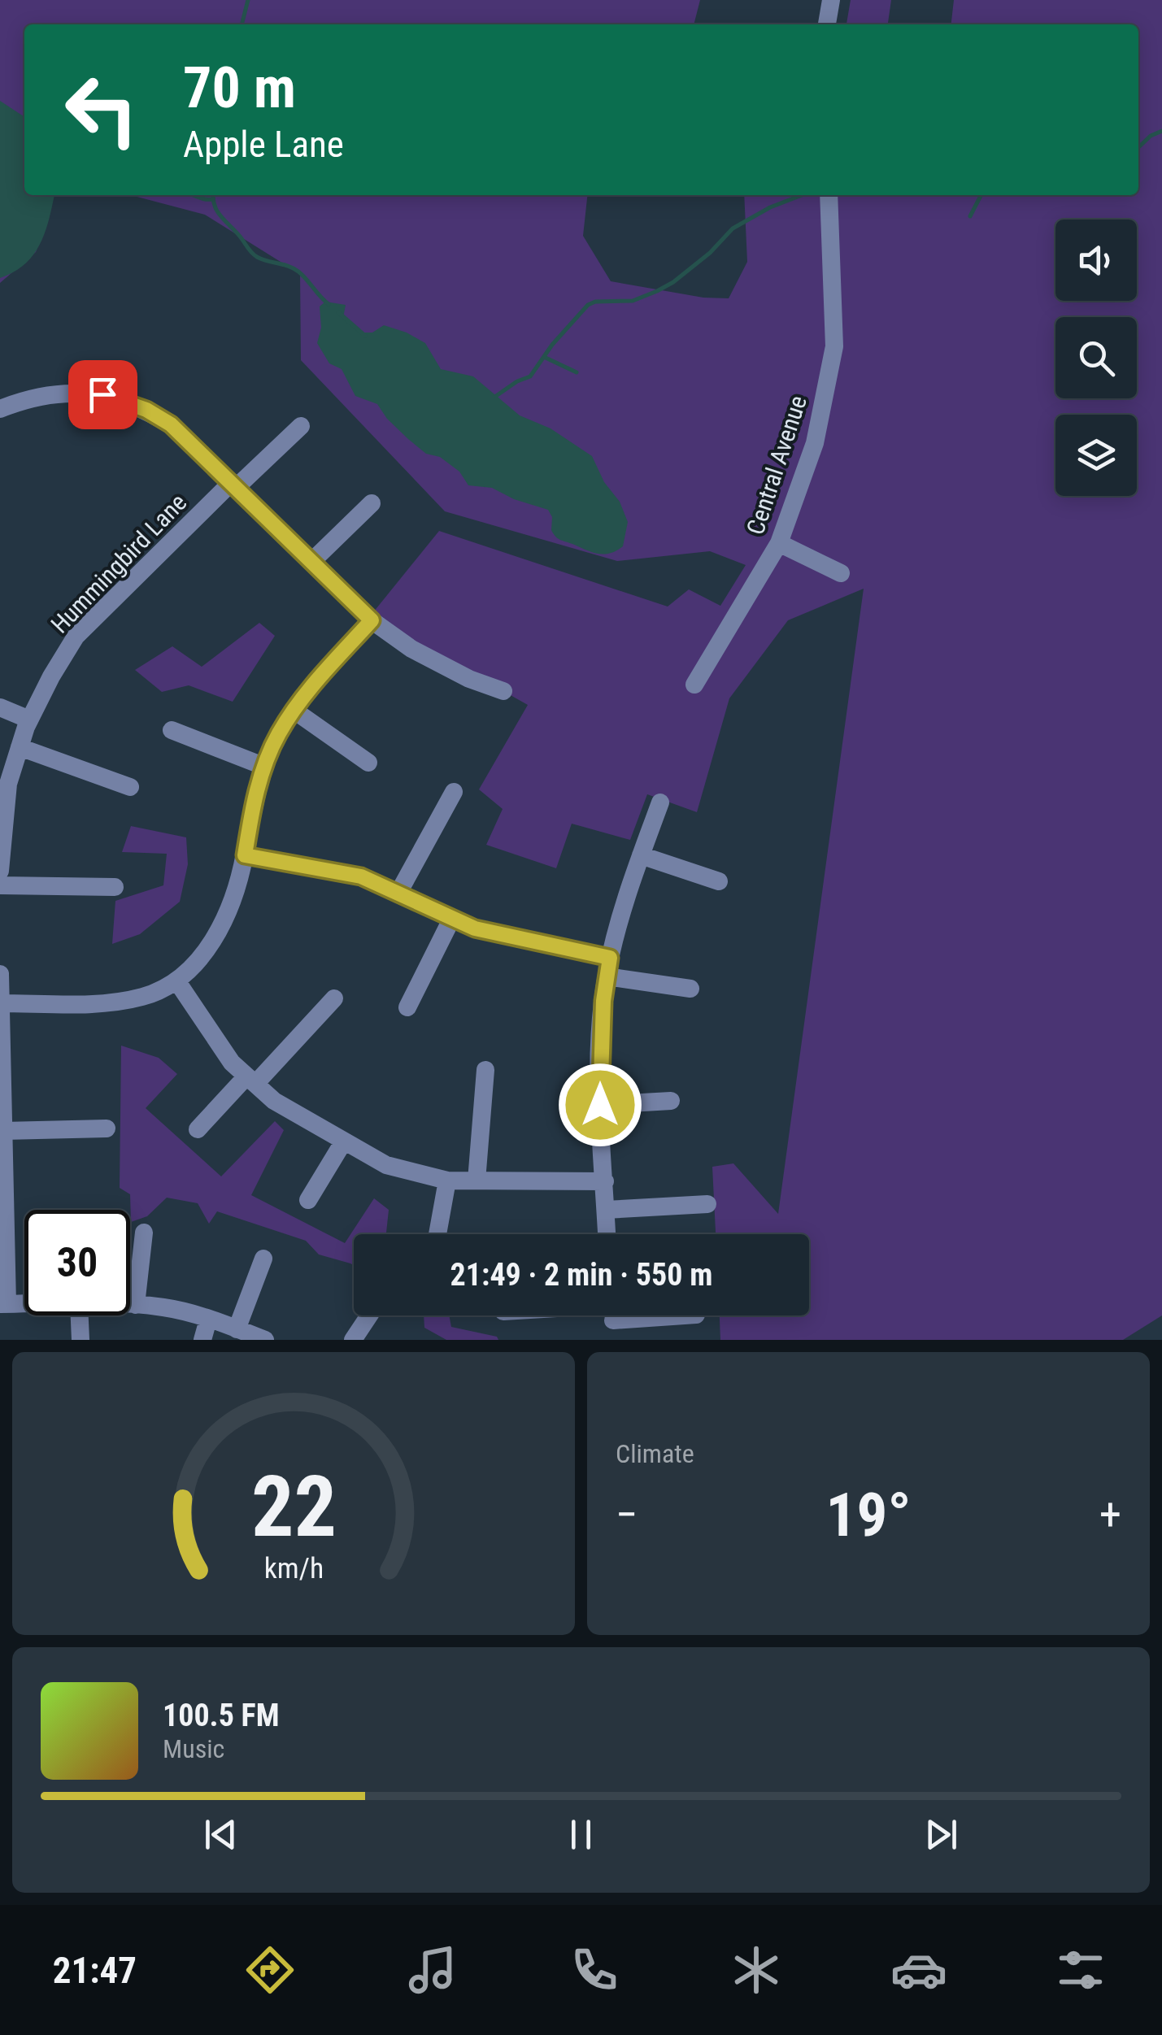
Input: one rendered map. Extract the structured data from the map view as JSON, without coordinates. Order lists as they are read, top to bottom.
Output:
{
  "streets": {
    "street": ["Central Avenue", "Hummingbird Lane"]
  },
  "page": {
    "turn": ["70 m", "Apple Lane"],
    "limit": "30",
    "trip": "21:49 · 2 min · 550 m",
    "tile": "Climate",
    "heat": ["−", "19°", "+"],
    "song": ["100.5 FM", "Music"],
    "tabs": "21:47",
    "gauge": ["22", "km/h"]
  }
}
